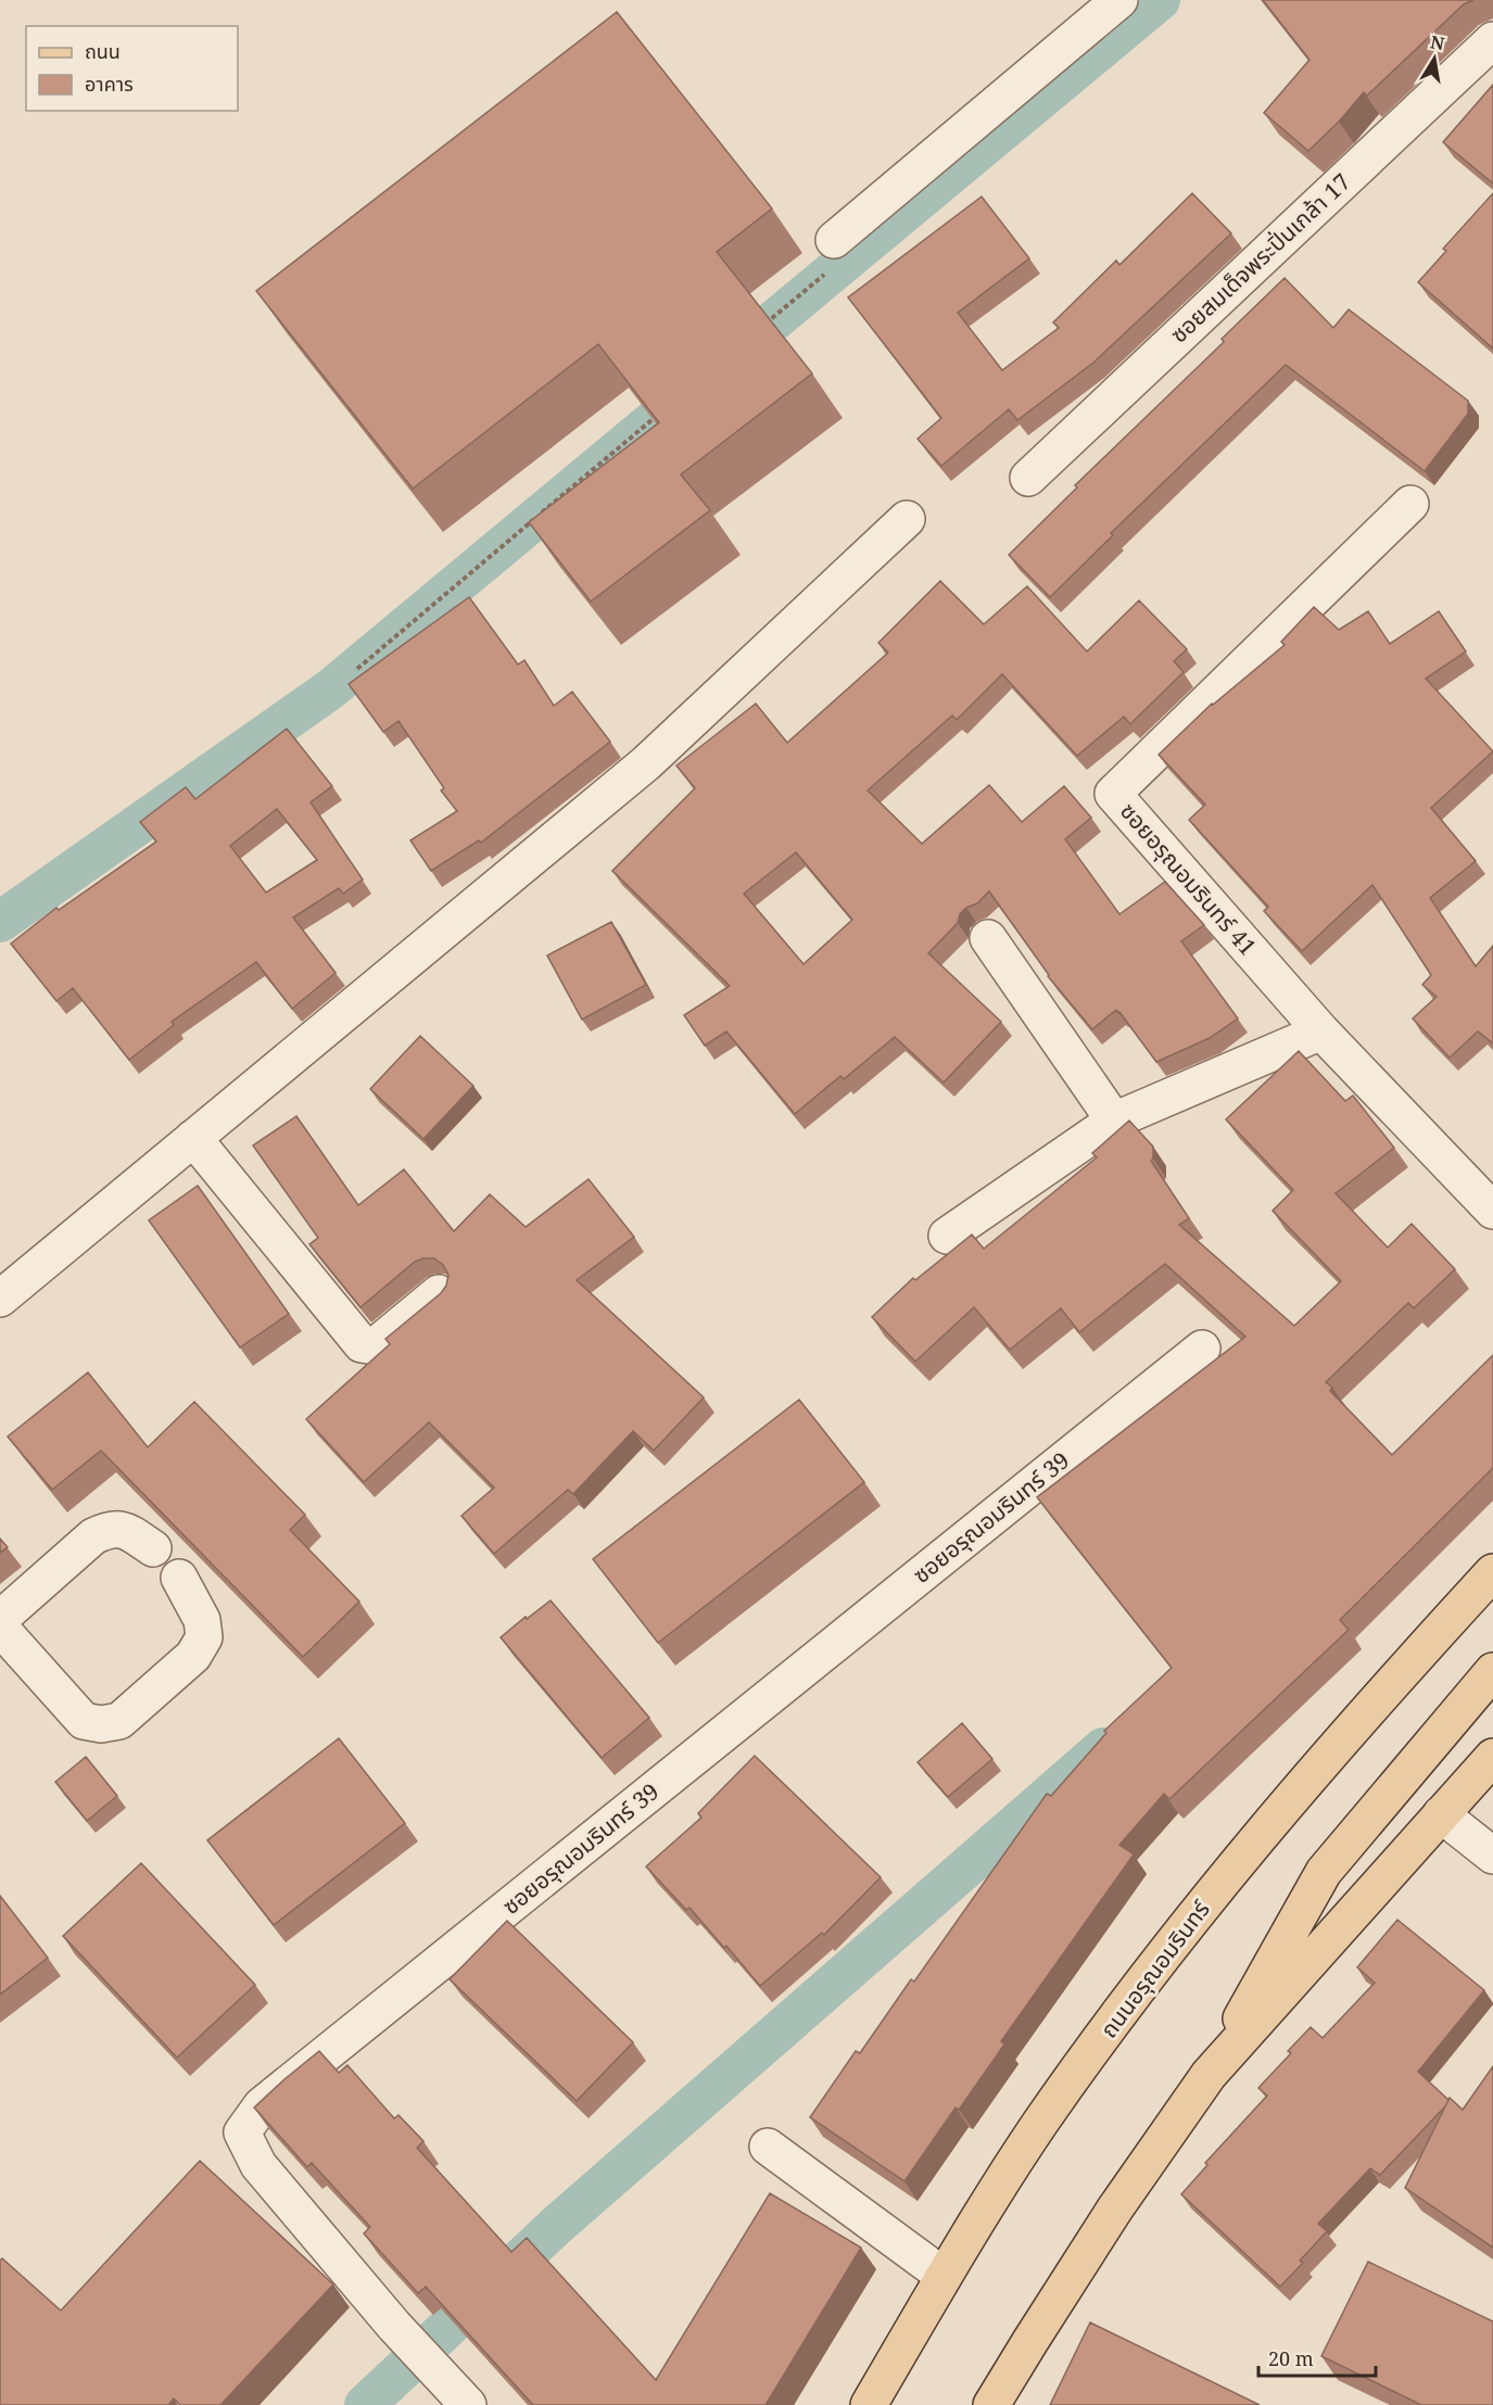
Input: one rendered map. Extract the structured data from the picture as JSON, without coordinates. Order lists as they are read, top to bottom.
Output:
{
  "streets": {
    "main road": ["ถนนอรุณอมรินทร์"],
    "street": ["ซอยสมเด็จพระปิ่นเกล้า 17", "ซอยอรุณอมรินทร์ 41", "ซอยอรุณอมรินทร์ 39"]
  },
  "legend": ["ถนน", "อาคาร"],
  "scale_bar": "20 m",
  "north": "top"
}
